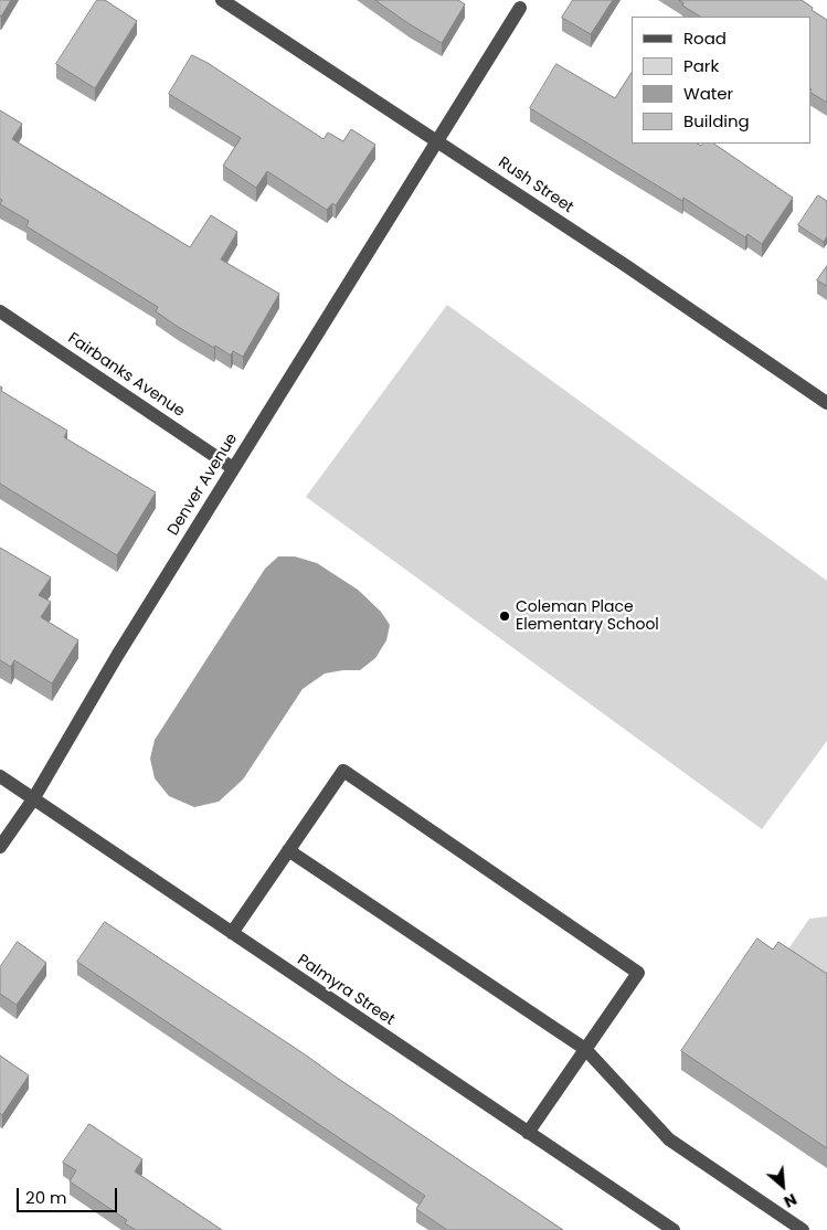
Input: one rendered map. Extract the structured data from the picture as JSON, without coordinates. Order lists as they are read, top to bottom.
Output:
{
  "streets": {
    "street": [
      "Rush Street",
      "Fairbanks Avenue",
      "Denver Avenue",
      "Palmyra Street"
    ]
  },
  "crossings": [
    ["Rush Street", "Denver Avenue"],
    ["Fairbanks Avenue", "Denver Avenue"],
    ["Denver Avenue", "Palmyra Street"]
  ],
  "places": ["Coleman Place Elementary School"],
  "legend": [
    "Road",
    "Park",
    "Water",
    "Building"
  ],
  "scale_bar": "20 m",
  "north": "bottom right"
}
